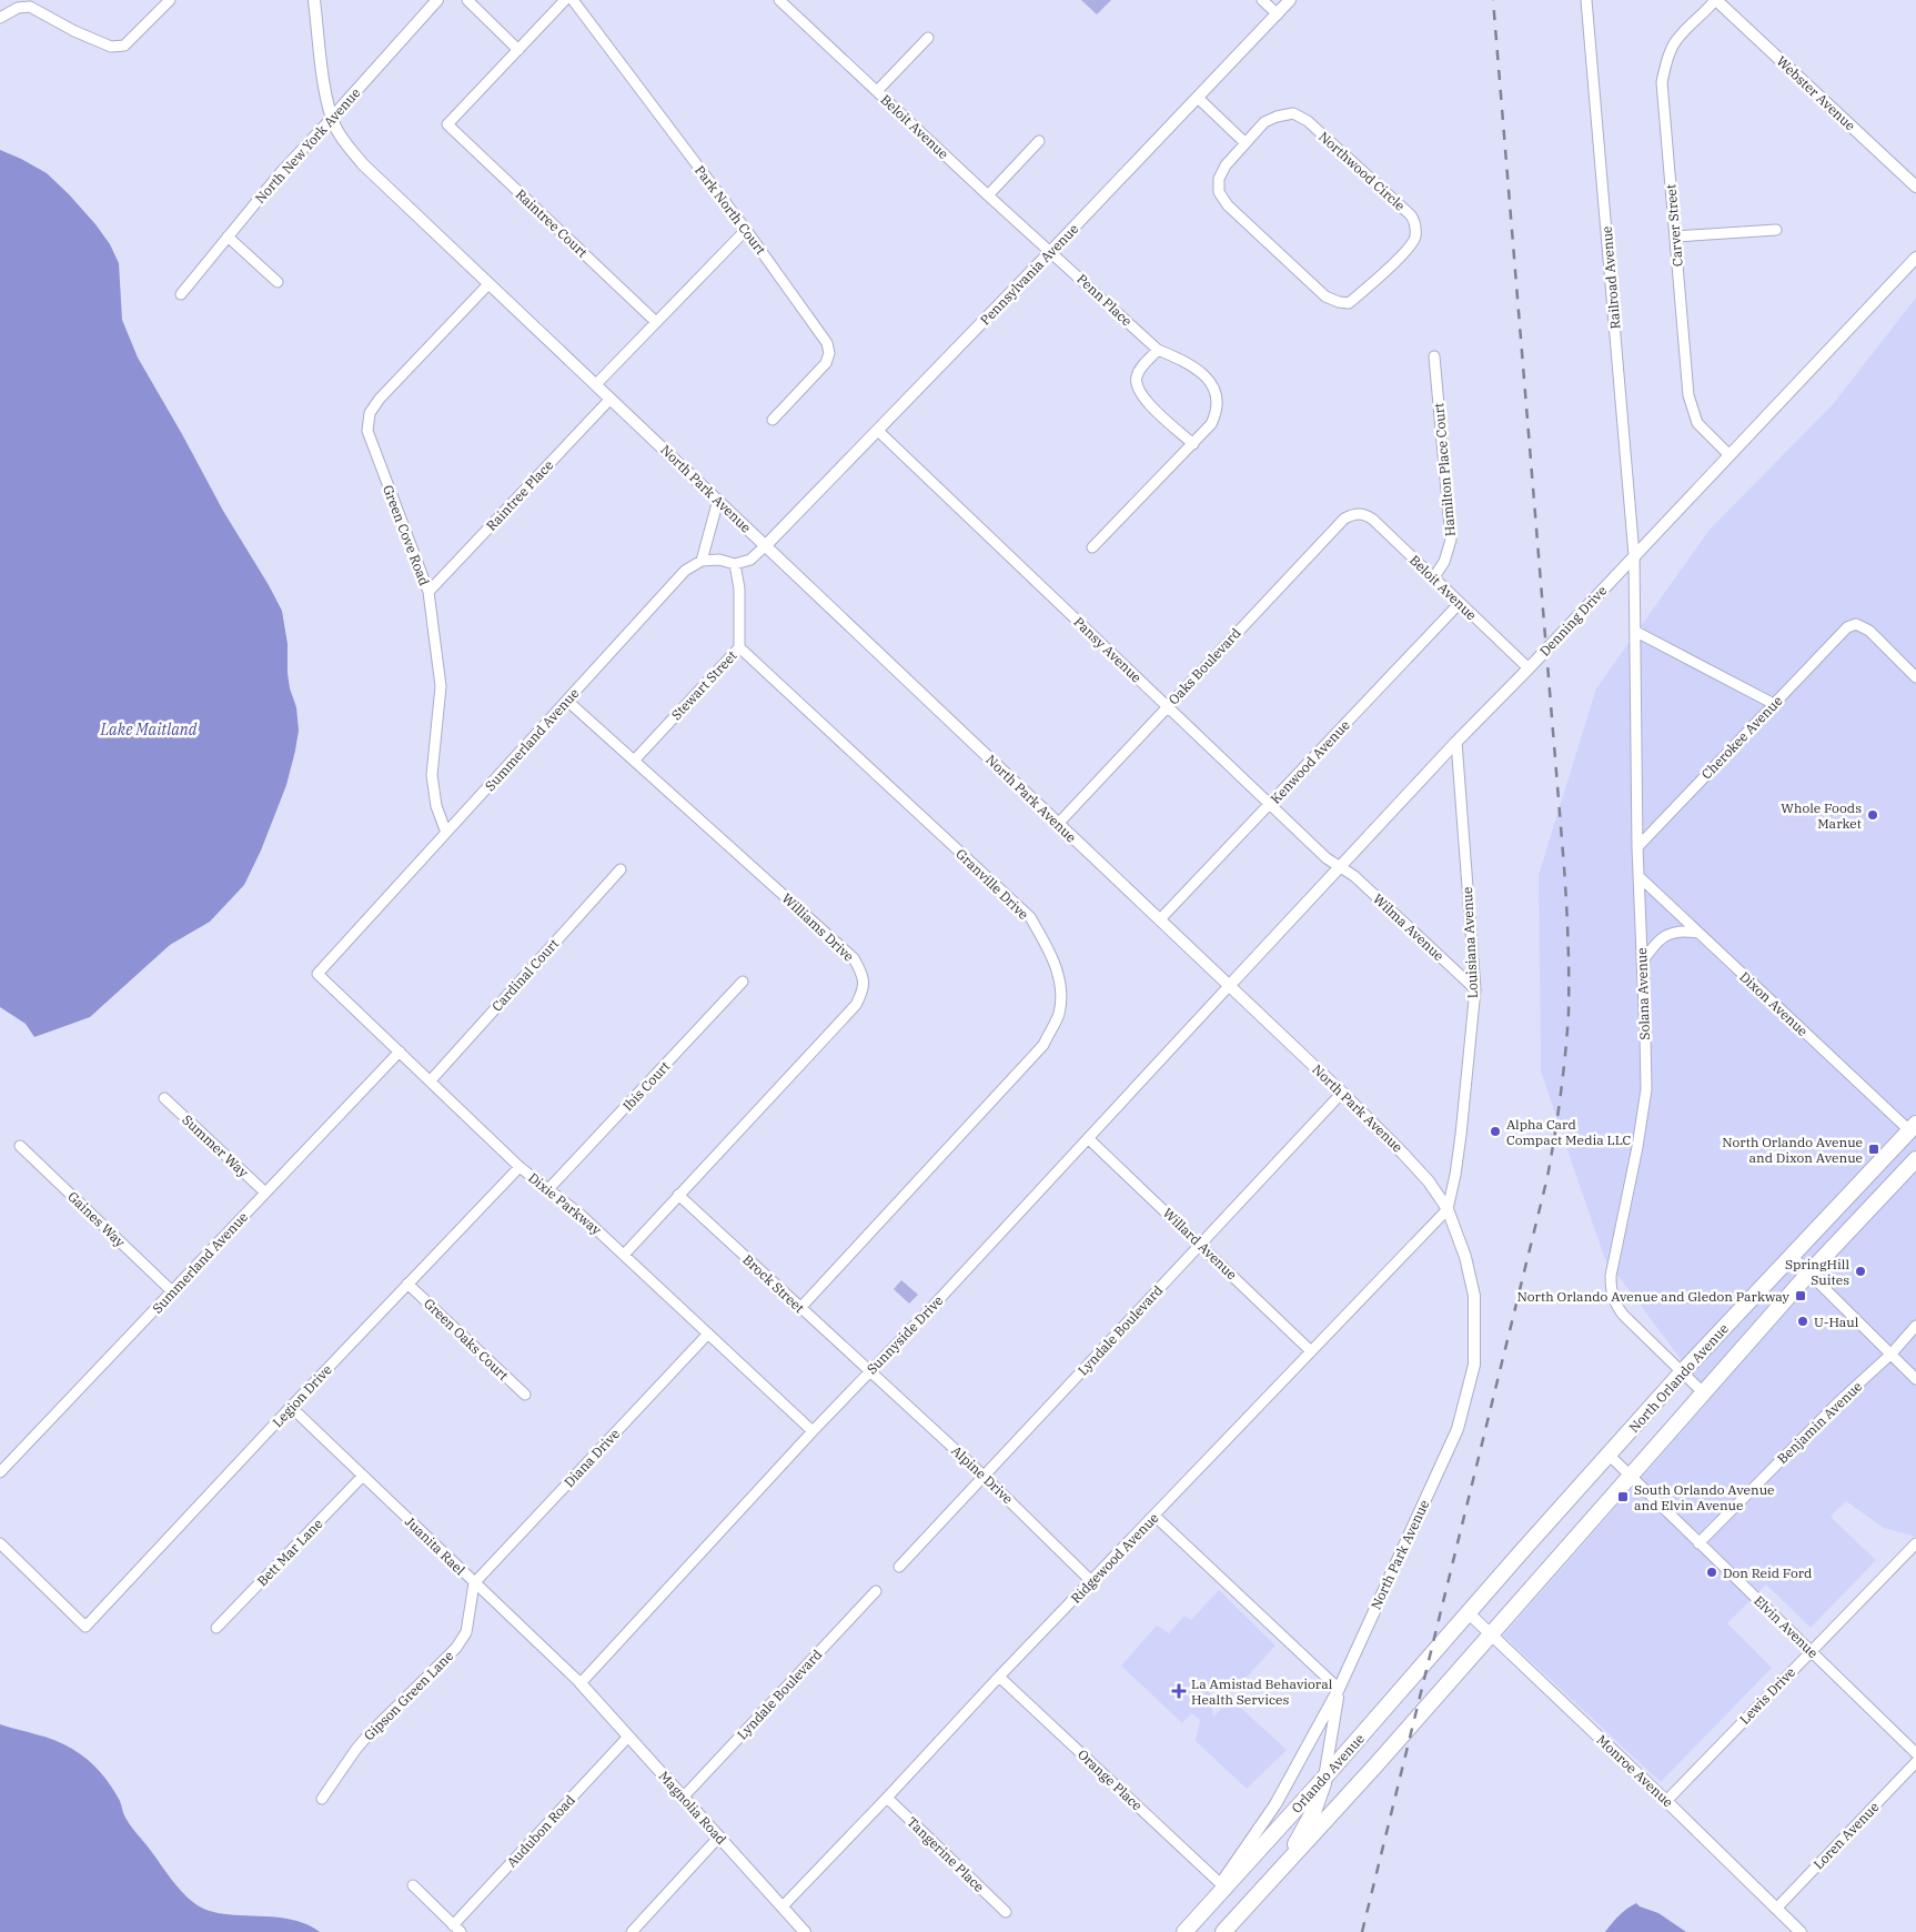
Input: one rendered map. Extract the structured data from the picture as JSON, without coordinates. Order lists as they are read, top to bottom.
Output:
{
  "streets": {
    "main road": ["North Orlando Avenue", "Orlando Avenue"],
    "street": [
      "Webster Avenue",
      "Beloit Avenue",
      "North New York Avenue",
      "Northwood Circle",
      "Park North Court",
      "Raintree Court",
      "Carver Street",
      "Pennsylvania Avenue",
      "Railroad Avenue",
      "Penn Place",
      "Hamilton Place Court",
      "North Park Avenue",
      "Raintree Place",
      "Green Cove Road",
      "Denning Drive",
      "Pansy Avenue",
      "Oaks Boulevard",
      "Stewart Street",
      "Cherokee Avenue",
      "Summerland Avenue",
      "Kenwood Avenue",
      "Granville Drive",
      "Williams Drive",
      "Wilma Avenue",
      "Louisiana Avenue",
      "Cardinal Court",
      "Solana Avenue",
      "Dixon Avenue",
      "Ibis Court",
      "Summer Way",
      "Dixie Parkway",
      "Gaines Way",
      "Willard Avenue",
      "Brock Street",
      "Lyndale Boulevard",
      "Sunnyside Drive",
      "Green Oaks Court",
      "Legion Drive",
      "Benjamin Avenue",
      "Diana Drive",
      "Alpine Drive",
      "Juanita Rael",
      "Bett Mar Lane",
      "Ridgewood Avenue",
      "Elvin Avenue",
      "Gipson Green Lane",
      "Lewis Drive",
      "Monroe Avenue",
      "Orange Place",
      "Magnolia Road",
      "Audubon Road",
      "Loren Avenue",
      "Tangerine Place"
    ]
  },
  "crossings": [
    ["Webster Avenue", "Carver Street"],
    ["Beloit Avenue", "Pennsylvania Avenue"],
    ["Beloit Avenue", "Penn Place"],
    ["Beloit Avenue", "Hamilton Place Court"],
    ["Beloit Avenue", "Denning Drive"],
    ["Beloit Avenue", "Oaks Boulevard"],
    ["Beloit Avenue", "Kenwood Avenue"],
    ["North New York Avenue", "North Park Avenue"],
    ["Carver Street", "Denning Drive"],
    ["Pennsylvania Avenue", "Penn Place"],
    ["Pennsylvania Avenue", "North Park Avenue"],
    ["Pennsylvania Avenue", "Pansy Avenue"],
    ["Railroad Avenue", "Denning Drive"],
    ["Railroad Avenue", "Solana Avenue"],
    ["North Park Avenue", "Raintree Place"],
    ["North Park Avenue", "Green Cove Road"],
    ["North Park Avenue", "Denning Drive"],
    ["North Park Avenue", "Oaks Boulevard"],
    ["North Park Avenue", "Kenwood Avenue"],
    ["North Park Avenue", "Louisiana Avenue"],
    ["North Park Avenue", "Lyndale Boulevard"],
    ["North Park Avenue", "Sunnyside Drive"],
    ["North Park Avenue", "Ridgewood Avenue"],
    ["North Park Avenue", "Orlando Avenue"],
    ["North Park Avenue", "Orange Place"],
    ["Raintree Place", "Green Cove Road"],
    ["Green Cove Road", "Summerland Avenue"],
    ["Denning Drive", "Pansy Avenue"],
    ["Denning Drive", "Wilma Avenue"],
    ["Denning Drive", "Louisiana Avenue"],
    ["Denning Drive", "Solana Avenue"],
    ["Denning Drive", "Sunnyside Drive"],
    ["Pansy Avenue", "Oaks Boulevard"],
    ["Pansy Avenue", "Kenwood Avenue"],
    ["Pansy Avenue", "Wilma Avenue"],
    ["Stewart Street", "Granville Drive"],
    ["Stewart Street", "Williams Drive"],
    ["Cherokee Avenue", "Solana Avenue"],
    ["Summerland Avenue", "Williams Drive"],
    ["Summerland Avenue", "Summer Way"],
    ["Summerland Avenue", "Dixie Parkway"],
    ["Summerland Avenue", "Gaines Way"],
    ["Granville Drive", "Brock Street"],
    ["Williams Drive", "Dixie Parkway"],
    ["Williams Drive", "Brock Street"],
    ["Wilma Avenue", "Louisiana Avenue"],
    ["Louisiana Avenue", "Ridgewood Avenue"],
    ["Cardinal Court", "Dixie Parkway"],
    ["Solana Avenue", "Dixon Avenue"],
    ["Solana Avenue", "North Orlando Avenue"],
    ["Dixon Avenue", "North Orlando Avenue"],
    ["Ibis Court", "Dixie Parkway"],
    ["Dixie Parkway", "Sunnyside Drive"],
    ["Dixie Parkway", "Legion Drive"],
    ["Dixie Parkway", "Diana Drive"],
    ["Willard Avenue", "Lyndale Boulevard"],
    ["Willard Avenue", "Sunnyside Drive"],
    ["Willard Avenue", "Ridgewood Avenue"],
    ["Brock Street", "Sunnyside Drive"],
    ["Brock Street", "Alpine Drive"],
    ["Lyndale Boulevard", "Alpine Drive"],
    ["Lyndale Boulevard", "Magnolia Road"],
    ["Sunnyside Drive", "Alpine Drive"],
    ["Sunnyside Drive", "Juanita Rael"],
    ["Sunnyside Drive", "Magnolia Road"],
    ["Green Oaks Court", "Legion Drive"],
    ["North Orlando Avenue", "Elvin Avenue"],
    ["North Orlando Avenue", "Monroe Avenue"],
    ["North Orlando Avenue", "Orlando Avenue"],
    ["Legion Drive", "Juanita Rael"],
    ["Benjamin Avenue", "Elvin Avenue"],
    ["Diana Drive", "Juanita Rael"],
    ["Diana Drive", "Gipson Green Lane"],
    ["Alpine Drive", "Ridgewood Avenue"],
    ["Juanita Rael", "Bett Mar Lane"],
    ["Juanita Rael", "Gipson Green Lane"],
    ["Juanita Rael", "Magnolia Road"],
    ["Ridgewood Avenue", "Orange Place"],
    ["Ridgewood Avenue", "Magnolia Road"],
    ["Ridgewood Avenue", "Tangerine Place"],
    ["Elvin Avenue", "Lewis Drive"],
    ["Lewis Drive", "Monroe Avenue"],
    ["Monroe Avenue", "Orlando Avenue"],
    ["Monroe Avenue", "Loren Avenue"],
    ["Magnolia Road", "Audubon Road"]
  ],
  "water": ["Lake Maitland"],
  "places": {
    "other": [
      "Whole Foods Market",
      "Alpha Card Compact Media LLC",
      "SpringHill Suites",
      "U-Haul",
      "Don Reid Ford"
    ],
    "transit": ["North Orlando Avenue and Dixon Avenue", "North Orlando Avenue and Gledon Parkway", "South Orlando Avenue and Elvin Avenue"],
    "health": ["La Amistad Behavioral Health Services"]
  }
}
